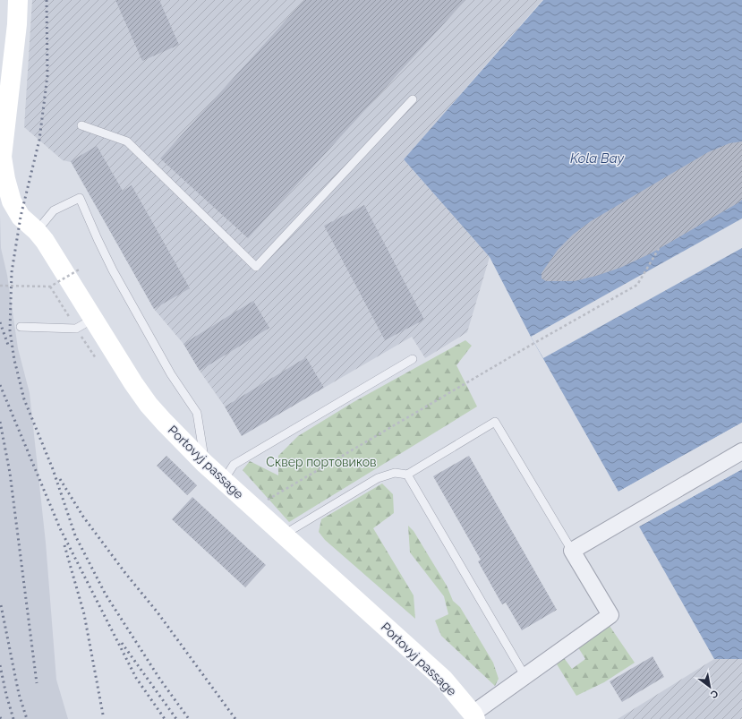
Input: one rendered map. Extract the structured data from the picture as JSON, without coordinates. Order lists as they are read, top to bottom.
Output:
{
  "streets": {
    "street": ["Portovyj passage"]
  },
  "water": ["Kola Bay"],
  "parks": ["Сквер портовиков"],
  "north": "bottom right"
}
